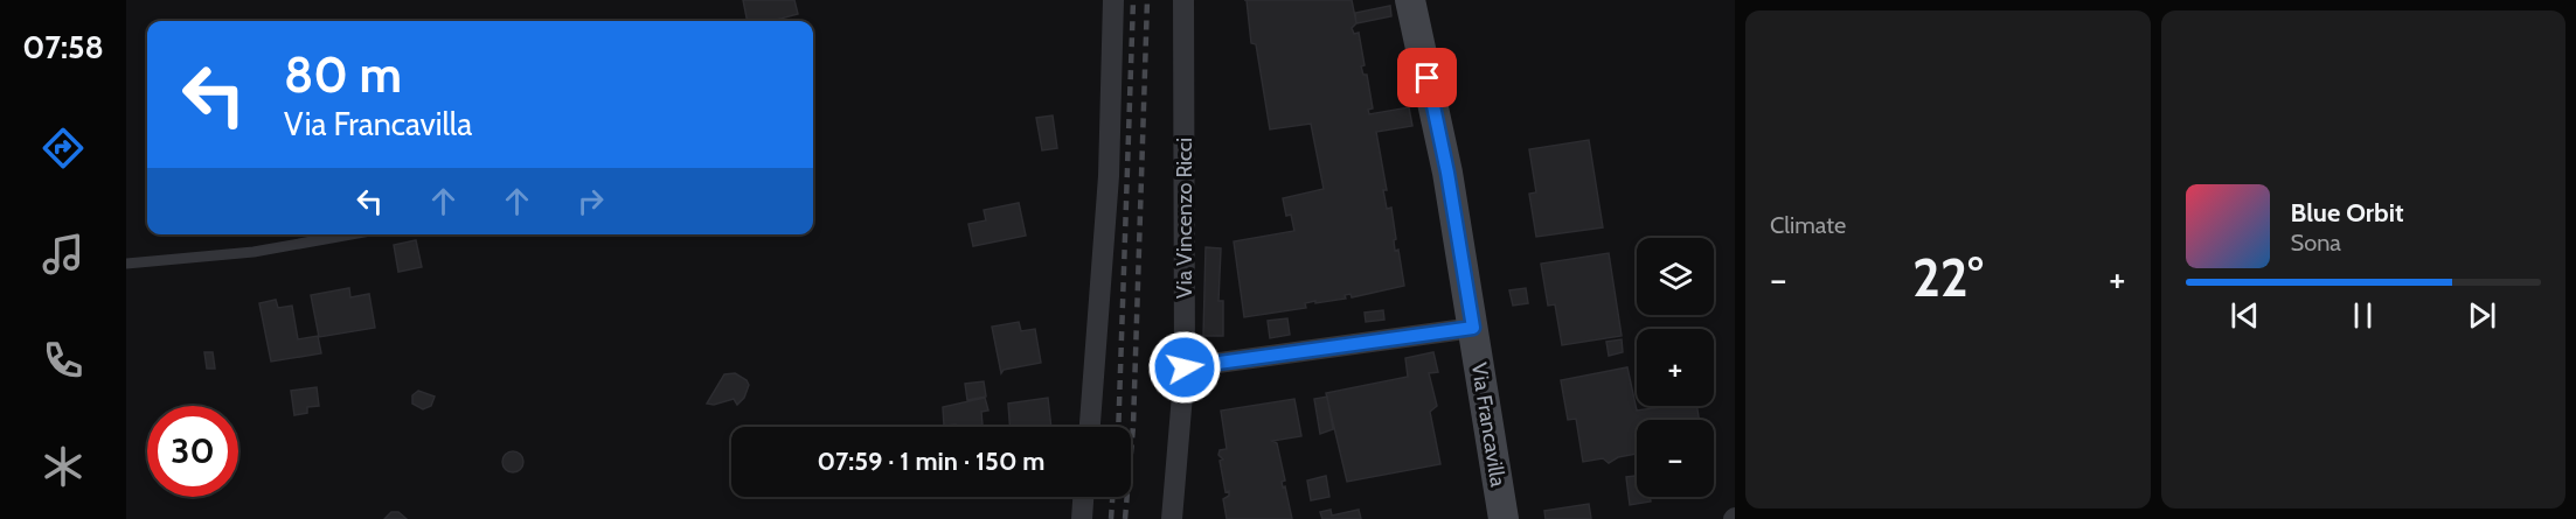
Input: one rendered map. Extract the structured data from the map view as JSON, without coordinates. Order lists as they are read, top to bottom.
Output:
{
  "streets": {
    "street": ["Via Vincenzo Ricci", "Via Francavilla"]
  },
  "page": {
    "tabs": "07:58",
    "tile": "Climate",
    "turn": ["80 m", "Via Francavilla"],
    "song": ["Blue Orbit", "Sona"],
    "map_buttons": ["+", "−"],
    "heat": ["−", "22°", "+"],
    "limit": "30",
    "trip": "07:59 · 1 min · 150 m"
  }
}
